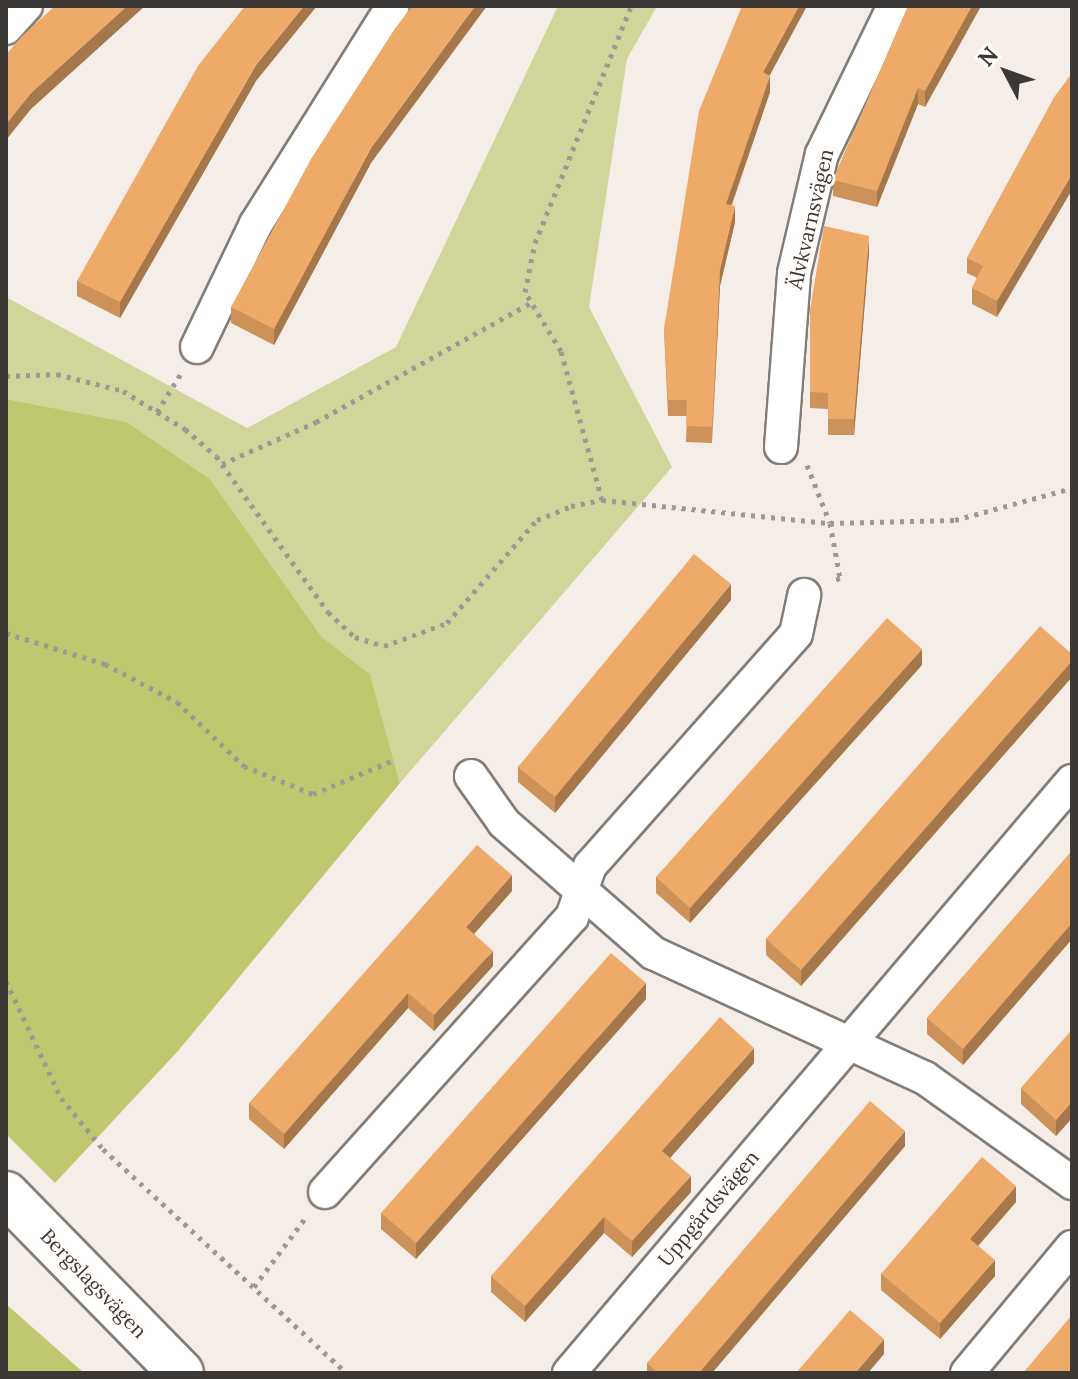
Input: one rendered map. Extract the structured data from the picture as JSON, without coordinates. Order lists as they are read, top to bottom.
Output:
{
  "streets": {
    "main road": ["Bergslagsvägen"],
    "street": ["Älvkvarnsvägen", "Uppgårdsvägen"]
  },
  "north": "top left"
}
